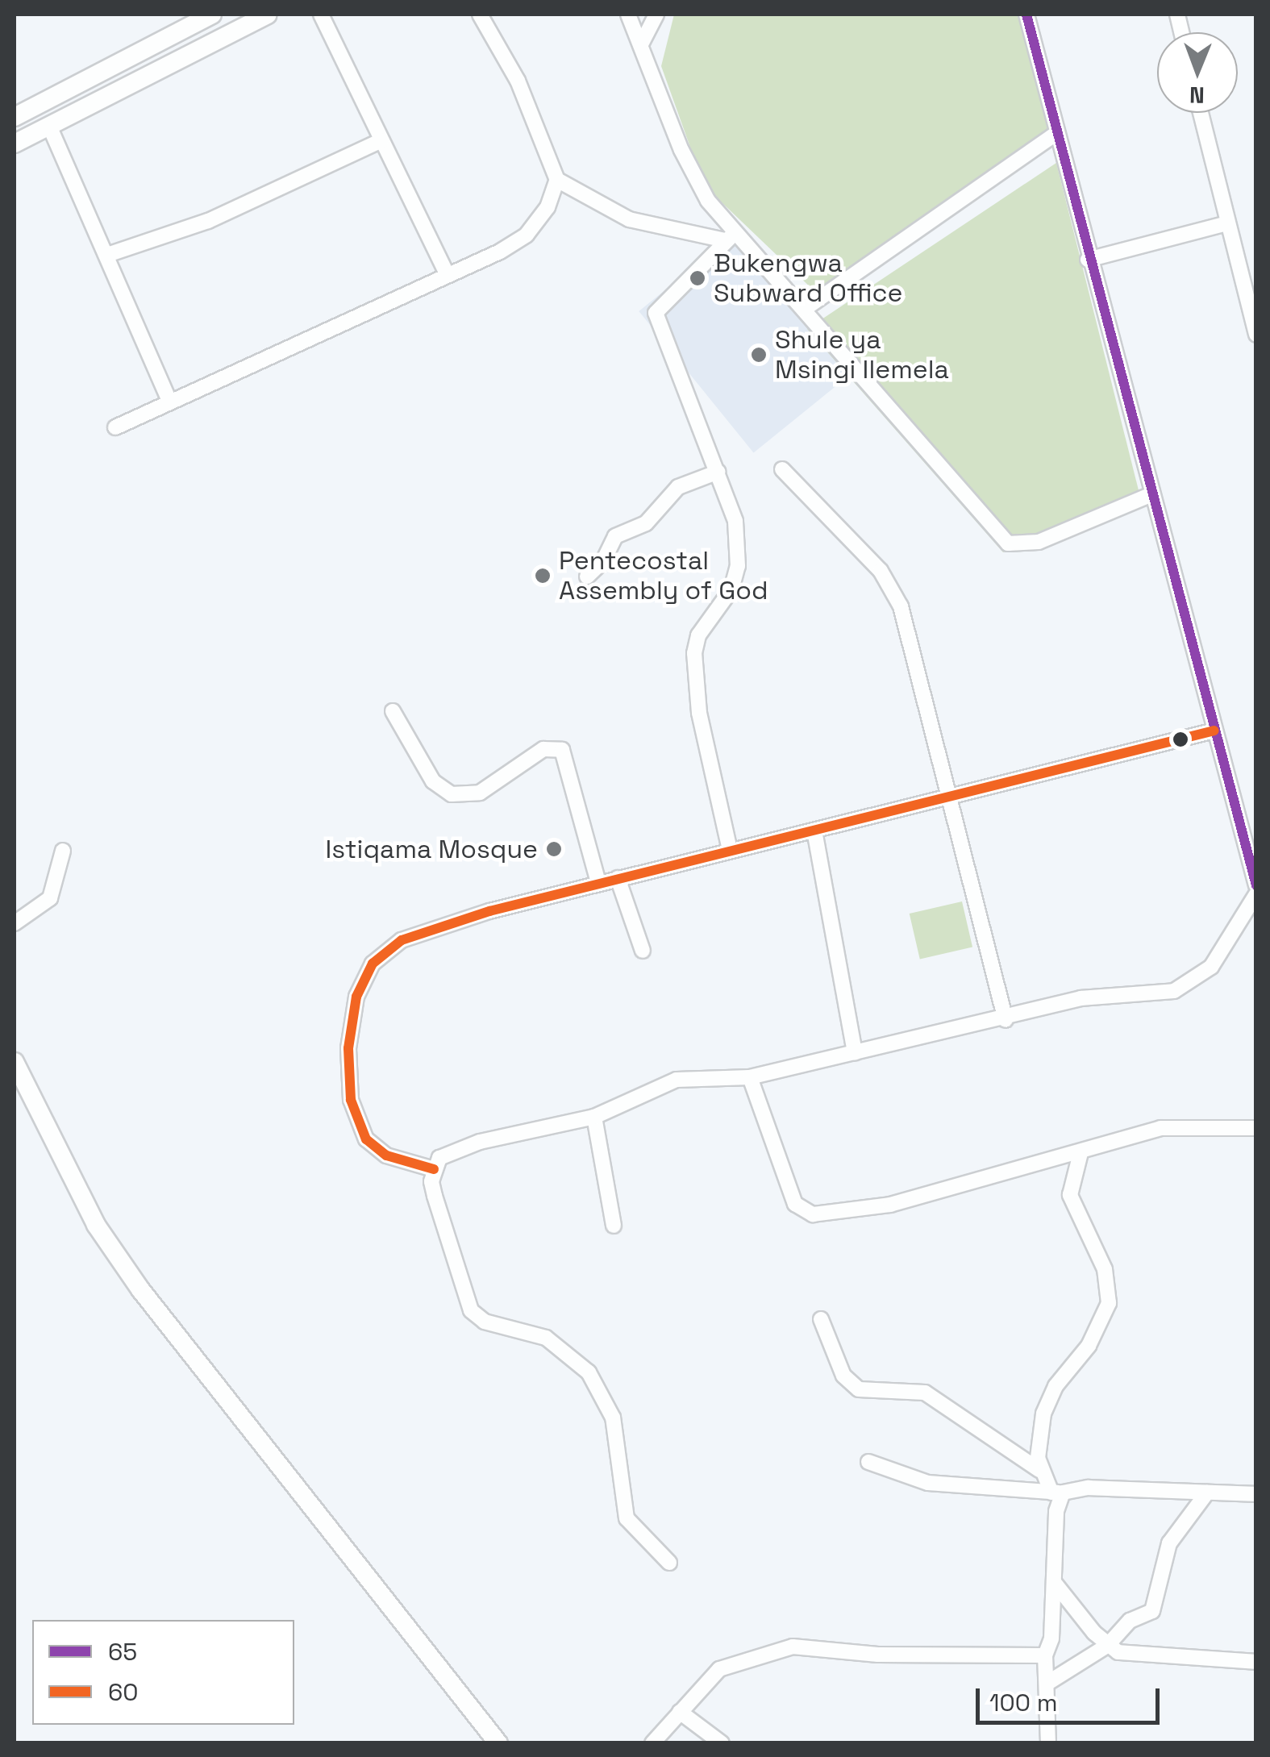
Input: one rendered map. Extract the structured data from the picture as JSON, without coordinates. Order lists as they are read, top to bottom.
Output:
{
  "places": [
    "Bukengwa Subward Office",
    "Shule ya Msingi Ilemela",
    "Pentecostal Assembly of God",
    "Istiqama Mosque"
  ],
  "lines": ["transit line 65", "transit line 60"],
  "legend": ["65", "60"],
  "scale_bar": "100 m",
  "north": "bottom"
}
